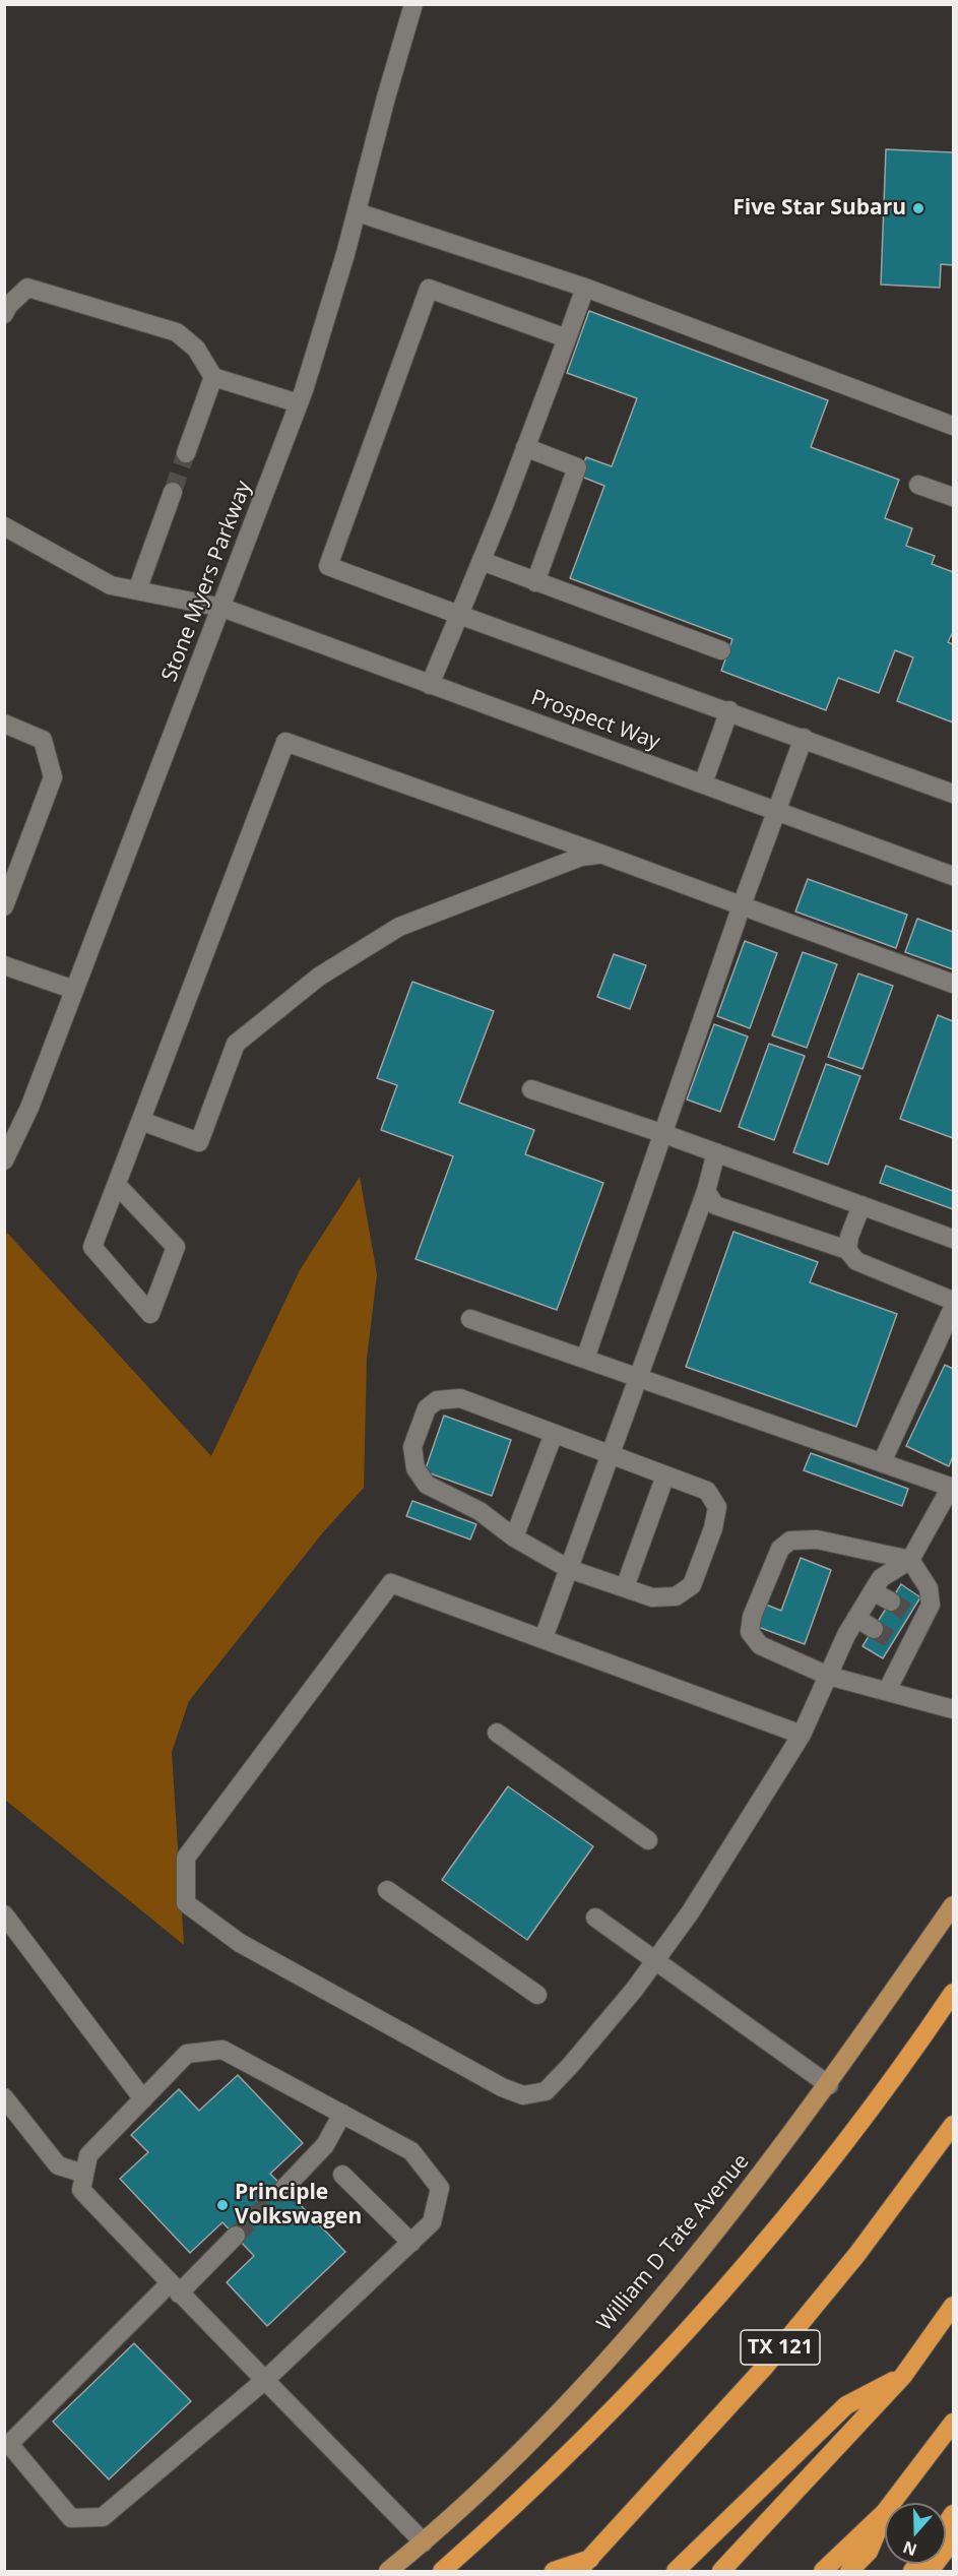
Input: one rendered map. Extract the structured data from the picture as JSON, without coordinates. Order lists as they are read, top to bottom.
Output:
{
  "streets": {
    "highway": ["TX 121"],
    "main road": ["William D Tate Avenue"],
    "street": ["Stone Myers Parkway", "Prospect Way"]
  },
  "crossings": [
    ["Stone Myers Parkway", "Prospect Way"]
  ],
  "places": ["Five Star Subaru", "Principle Volkswagen"],
  "north": "bottom"
}
